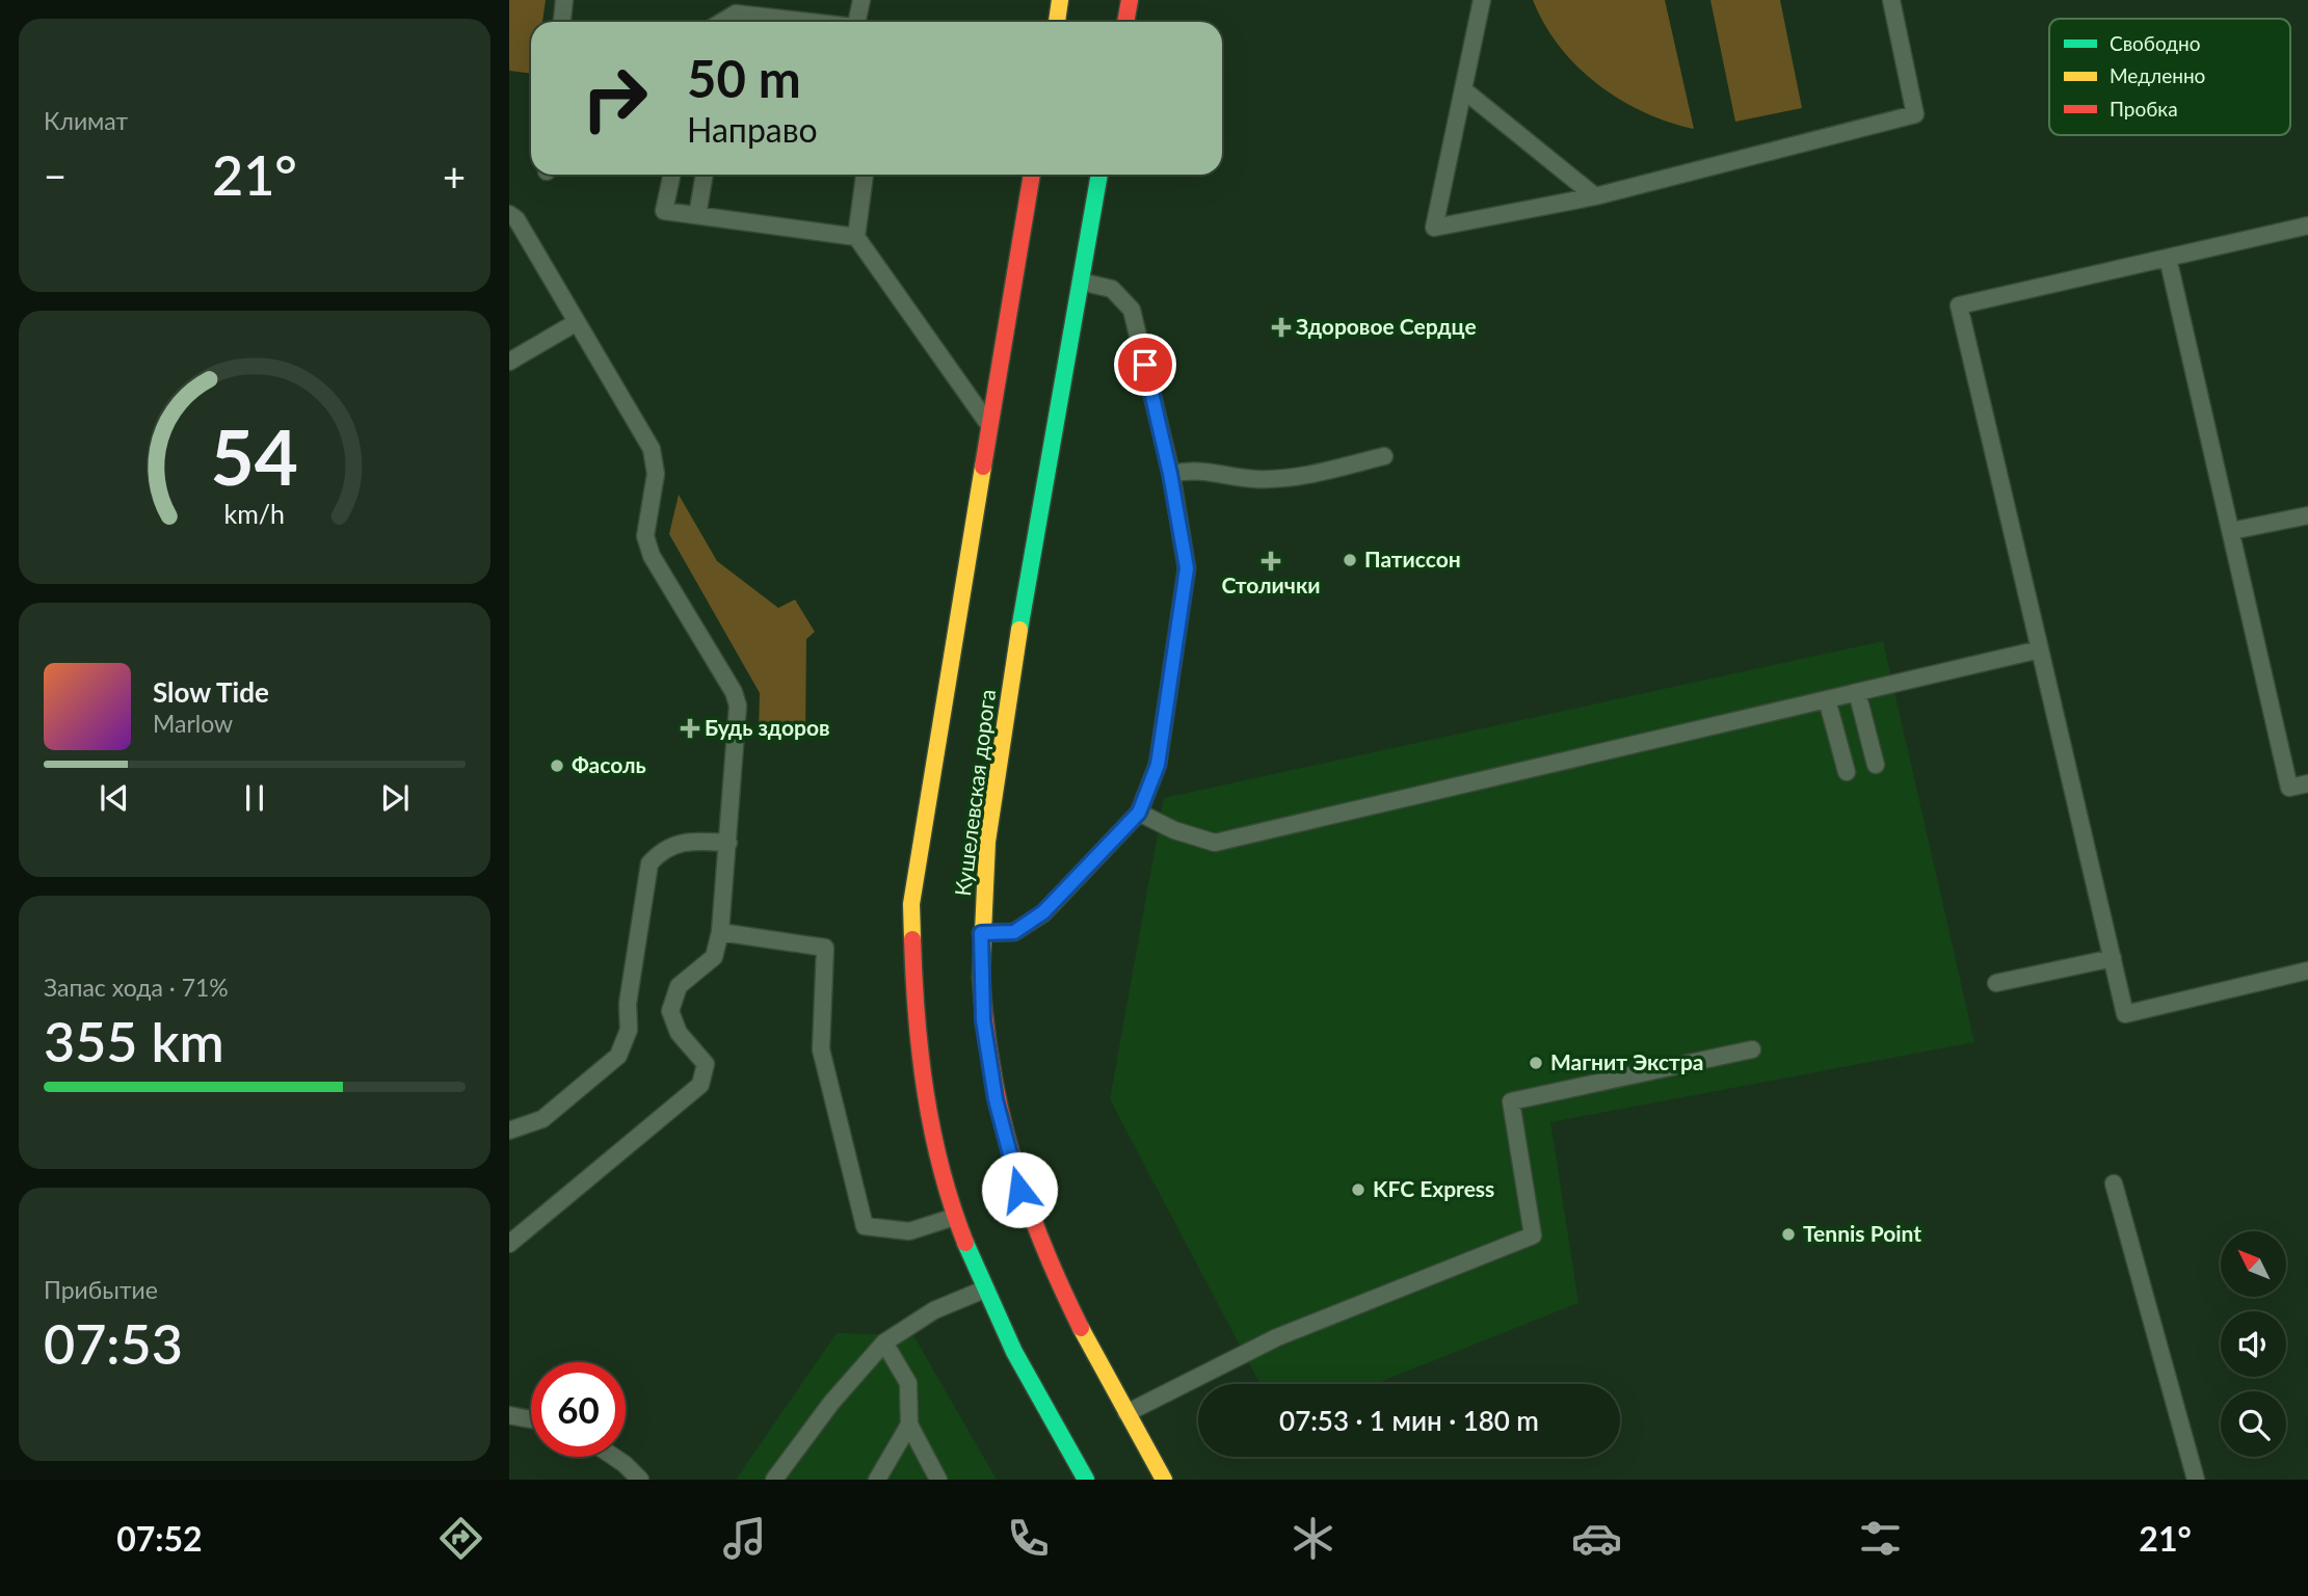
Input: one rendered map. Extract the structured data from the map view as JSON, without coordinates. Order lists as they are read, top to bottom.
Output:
{
  "streets": {
    "main road": ["Кушелевская дорога"]
  },
  "places": {
    "health": ["Здоровое Сердце", "Столички", "Будь здоров"],
    "other": [
      "Патиссон",
      "Фасоль",
      "Магнит Экстра",
      "KFC Express",
      "Tennis Point"
    ]
  },
  "legend": ["Свободно", "Медленно", "Пробка"],
  "north": "top left",
  "page": {
    "tile": [
      "Климат",
      ["Запас хода · 71%", "355 km"],
      ["Прибытие", "07:53"]
    ],
    "turn": ["50 m", "Направо"],
    "heat": ["−", "21°", "+"],
    "song": ["Slow Tide", "Marlow"],
    "limit": "60",
    "trip": "07:53 · 1 мин · 180 m",
    "tabs": ["07:52", "21°"],
    "gauge": ["54", "km/h"]
  }
}
